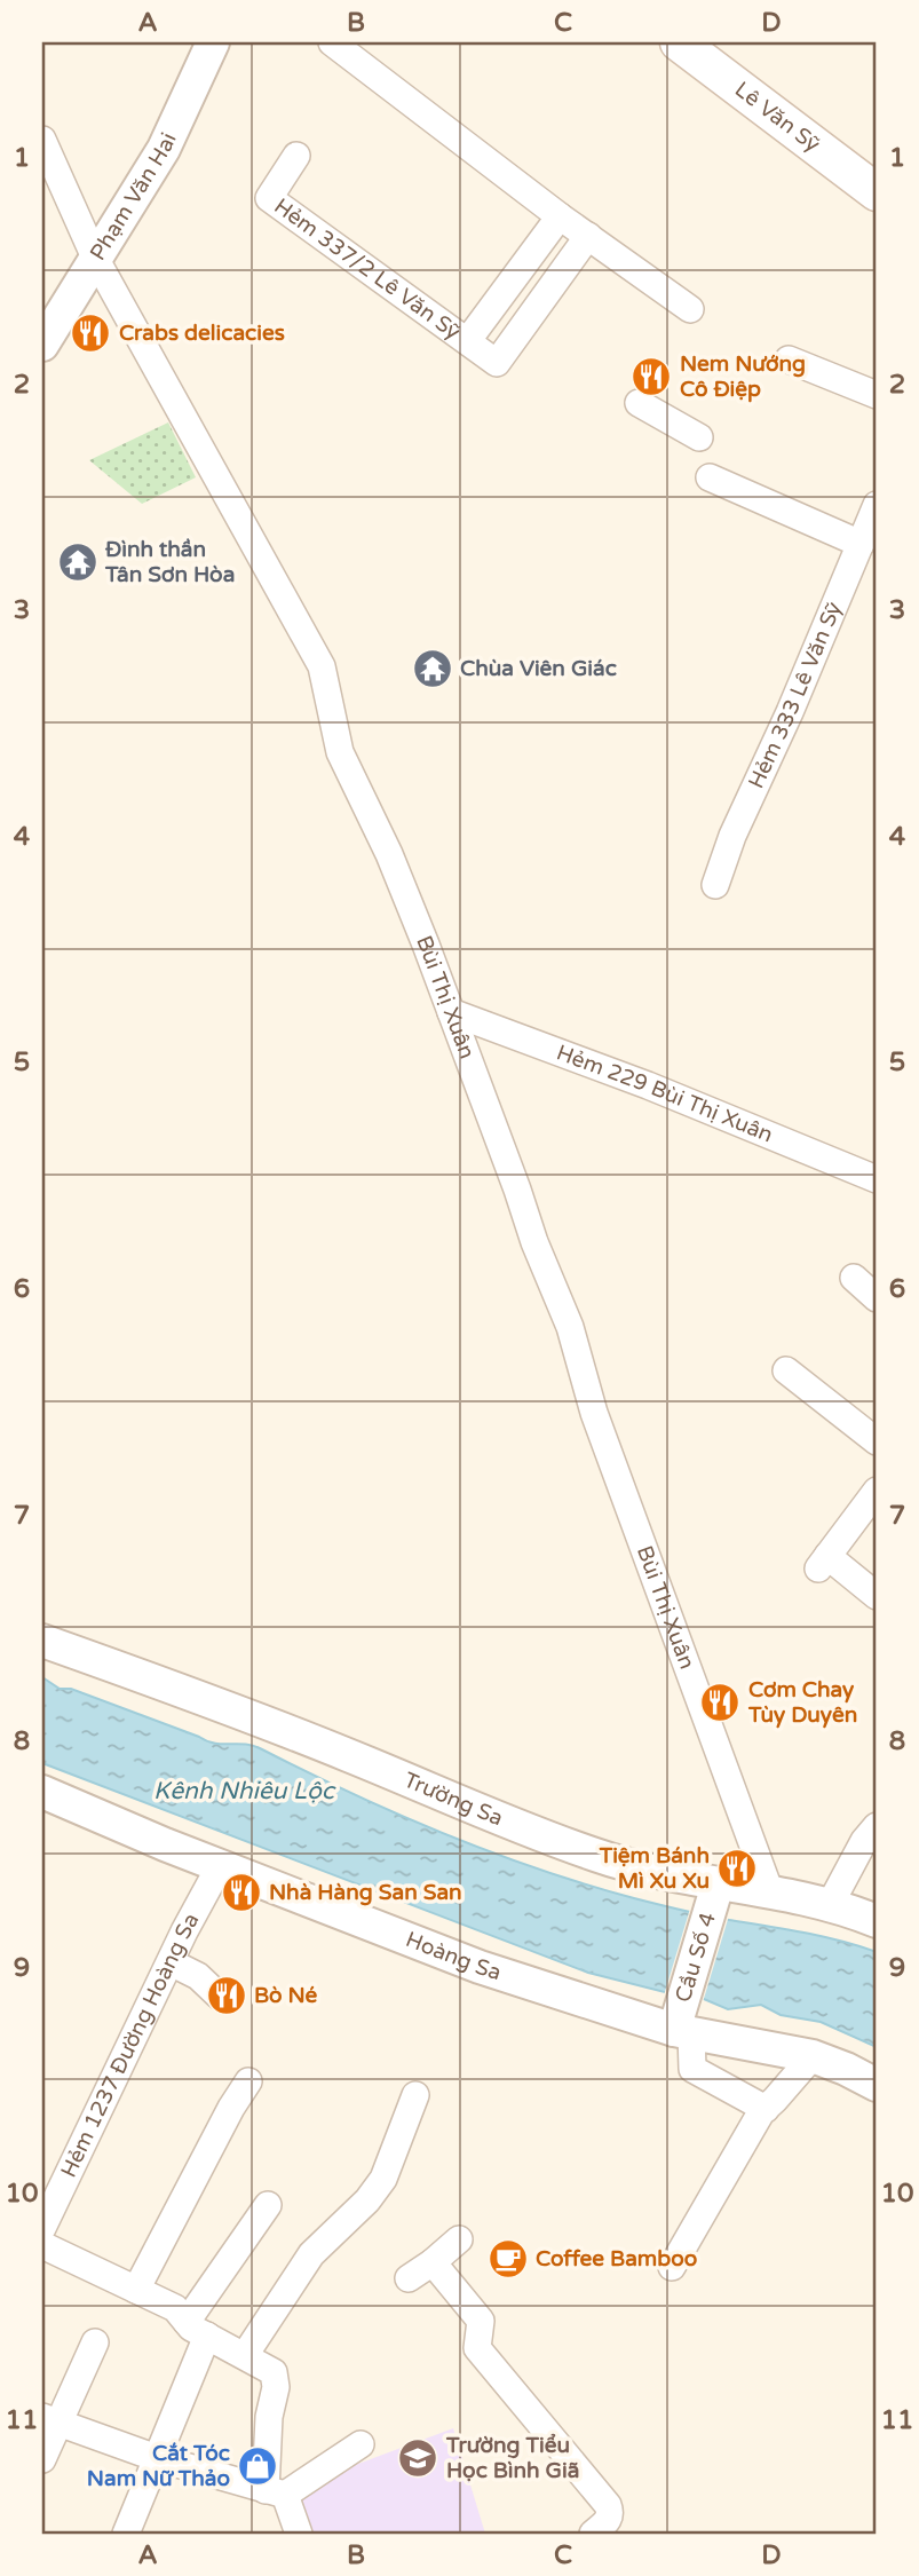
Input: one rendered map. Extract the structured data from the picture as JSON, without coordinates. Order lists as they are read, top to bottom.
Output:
{
  "streets": {
    "main road": ["Lê Văn Sỹ"],
    "street": [
      "Phạm Văn Hai",
      "Hẻm 337/2 Lê Văn Sỹ",
      "Hẻm 333 Lê Văn Sỹ",
      "Bùi Thị Xuân",
      "Hẻm 229 Bùi Thị Xuân",
      "Trường Sa",
      "Hoàng Sa",
      "Cầu Số 4",
      "Hẻm 1237 Đường Hoàng Sa"
    ]
  },
  "crossings": [
    ["Phạm Văn Hai", "Bùi Thị Xuân"],
    ["Bùi Thị Xuân", "Hẻm 229 Bùi Thị Xuân"],
    ["Bùi Thị Xuân", "Trường Sa"],
    ["Trường Sa", "Cầu Số 4"],
    ["Hoàng Sa", "Cầu Số 4"],
    ["Hoàng Sa", "Hẻm 1237 Đường Hoàng Sa"]
  ],
  "water": ["Kênh Nhiêu Lộc"],
  "places": {
    "restaurant": [
      "Crabs delicacies",
      "Nem Nướng Cô Điệp",
      "Cơm Chay Tùy Duyên",
      "Tiệm Bánh Mì Xu Xu",
      "Nhà Hàng San San",
      "Bò Né"
    ],
    "temple": ["Đình thần Tân Sơn Hòa", "Chùa Viên Giác"],
    "cafe": ["Coffee Bamboo"],
    "school or university": ["Trường Tiểu Học Bình Giã"],
    "shop": ["Cắt Tóc Nam Nữ Thảo"]
  },
  "grid": {
    "columns": [
      "A",
      "B",
      "C",
      "D"
    ],
    "rows": [
      "1",
      "2",
      "3",
      "4",
      "5",
      "6",
      "7",
      "8",
      "9",
      "10",
      "11"
    ]
  }
}
